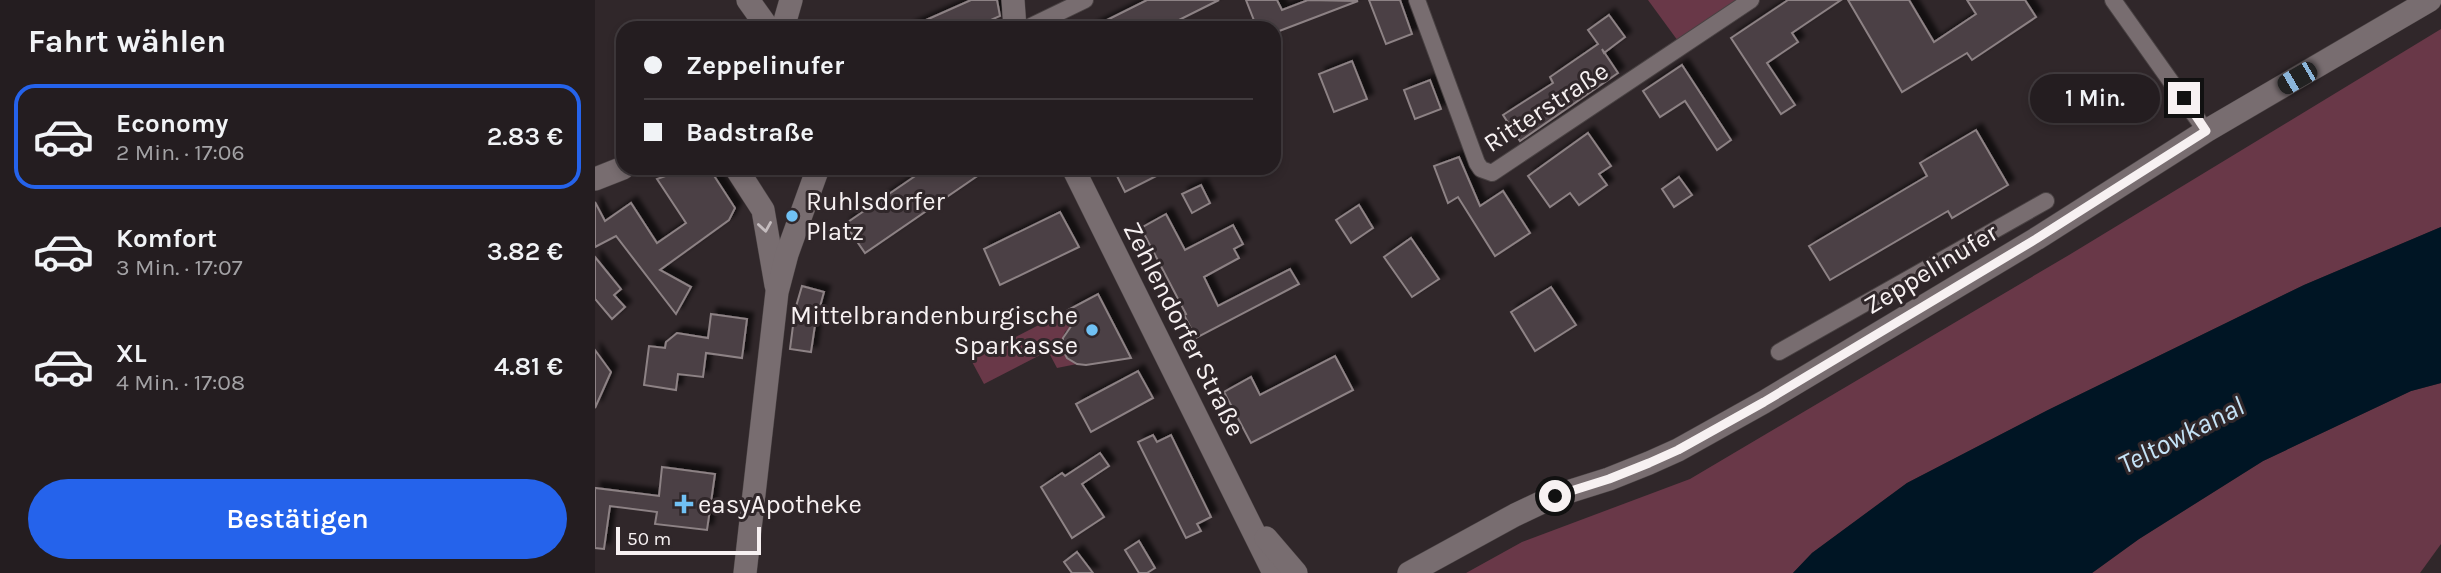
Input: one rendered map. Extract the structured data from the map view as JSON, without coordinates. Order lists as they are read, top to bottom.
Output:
{
  "streets": {
    "main road": ["Zeppelinufer", "Zehlendorfer Straße"],
    "street": ["Ritterstraße"]
  },
  "water": ["Teltowkanal"],
  "places": {
    "other": ["Ruhlsdorfer Platz", "Mittelbrandenburgische Sparkasse"],
    "health": ["easyApotheke"]
  },
  "scale_bar": "50 m",
  "page": {
    "heading": "Fahrt wählen",
    "banner": ["Zeppelinufer", "Badstraße"],
    "bubble": "1 Min.",
    "list": [
      {
        "name": "Economy",
        "note": "2 Min. · 17:06",
        "value": "2.83 €"
      },
      {
        "name": "Komfort",
        "note": "3 Min. · 17:07",
        "value": "3.82 €"
      },
      {
        "name": "XL",
        "note": "4 Min. · 17:08",
        "value": "4.81 €"
      }
    ],
    "buttons": "Bestätigen",
    "scale": "50 m"
  }
}
